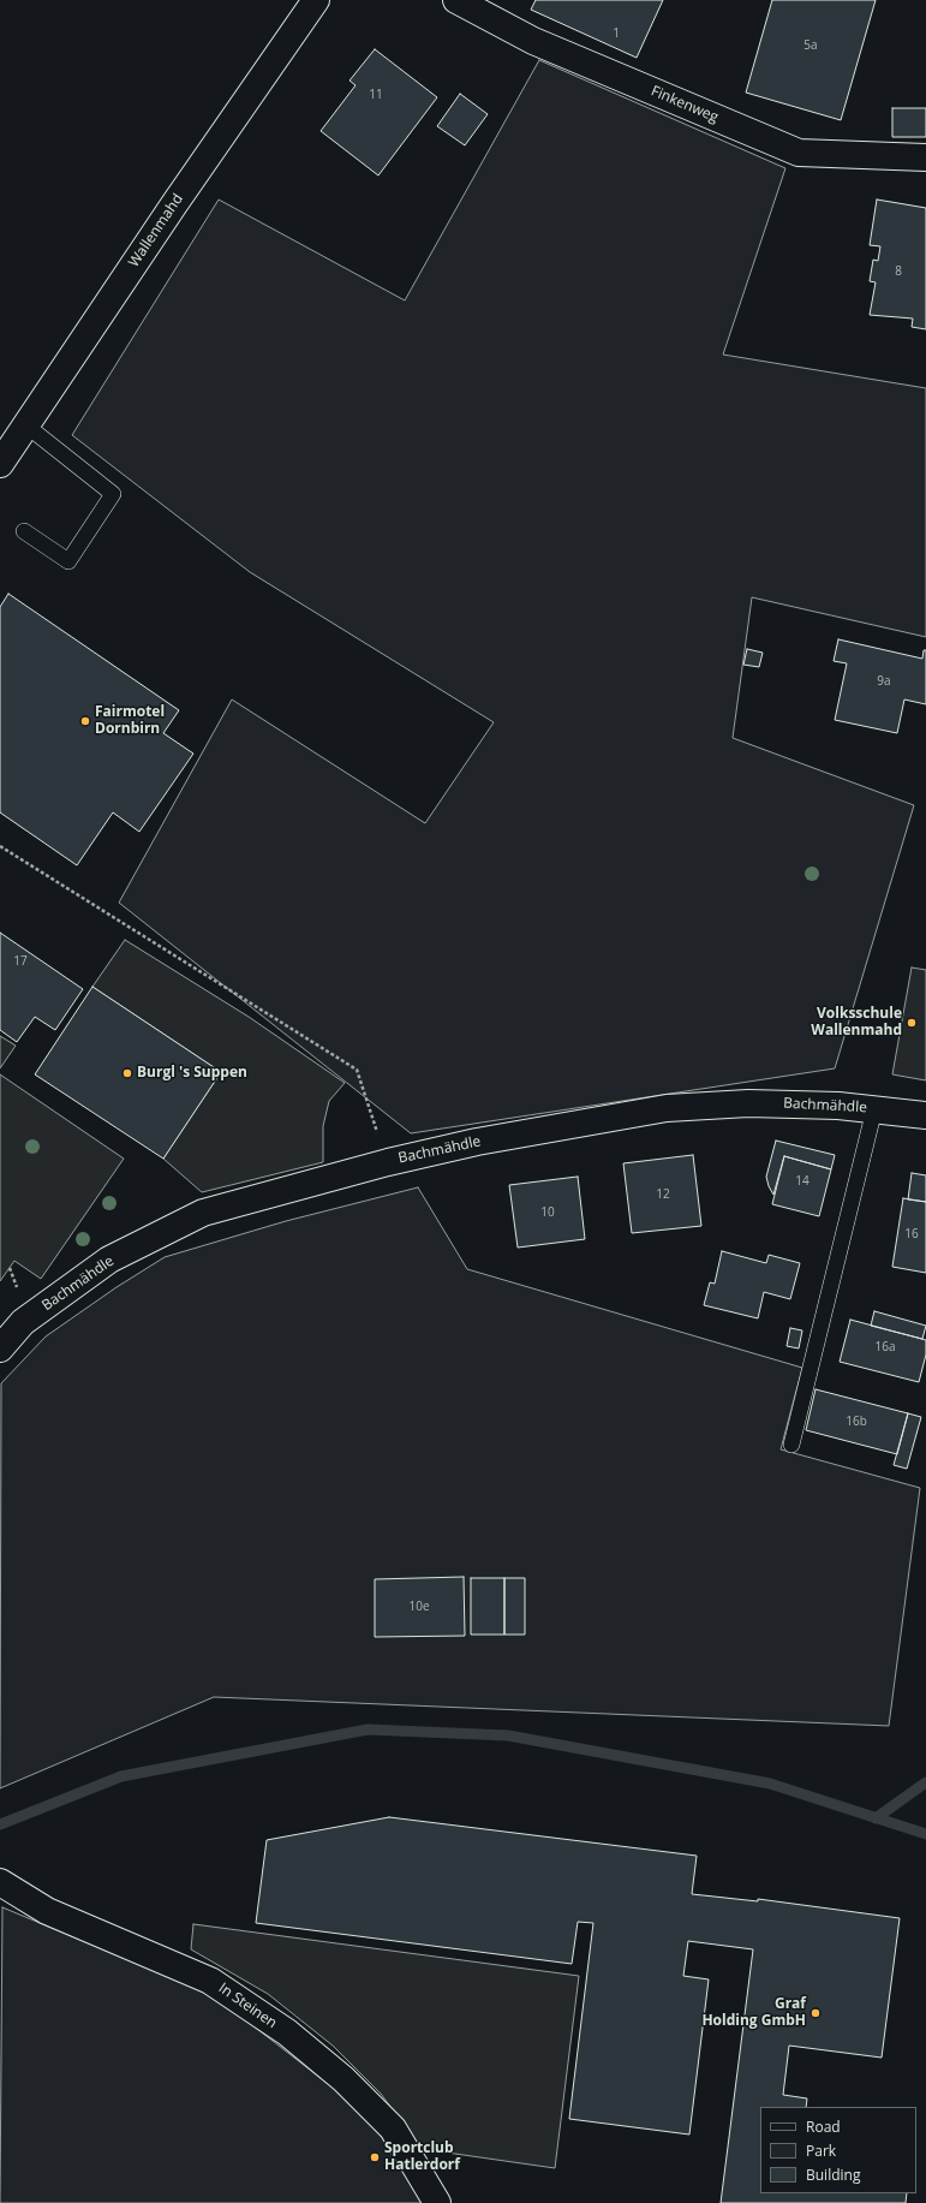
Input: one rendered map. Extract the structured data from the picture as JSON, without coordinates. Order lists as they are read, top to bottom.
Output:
{
  "streets": {
    "street": [
      "Finkenweg",
      "Wallenmahd",
      "Bachmähdle",
      "In Steinen"
    ]
  },
  "places": [
    "Fairmotel Dornbirn",
    "Volksschule Wallenmahd",
    "Burgl 's Suppen",
    "Graf Holding GmbH",
    "Sportclub Hatlerdorf"
  ],
  "house_numbers": [
    "1",
    "5a",
    "11",
    "8",
    "9a",
    "17",
    "14",
    "12",
    "10",
    "16",
    "16a",
    "16b",
    "10e"
  ],
  "legend": ["Road", "Park", "Building"]
}
